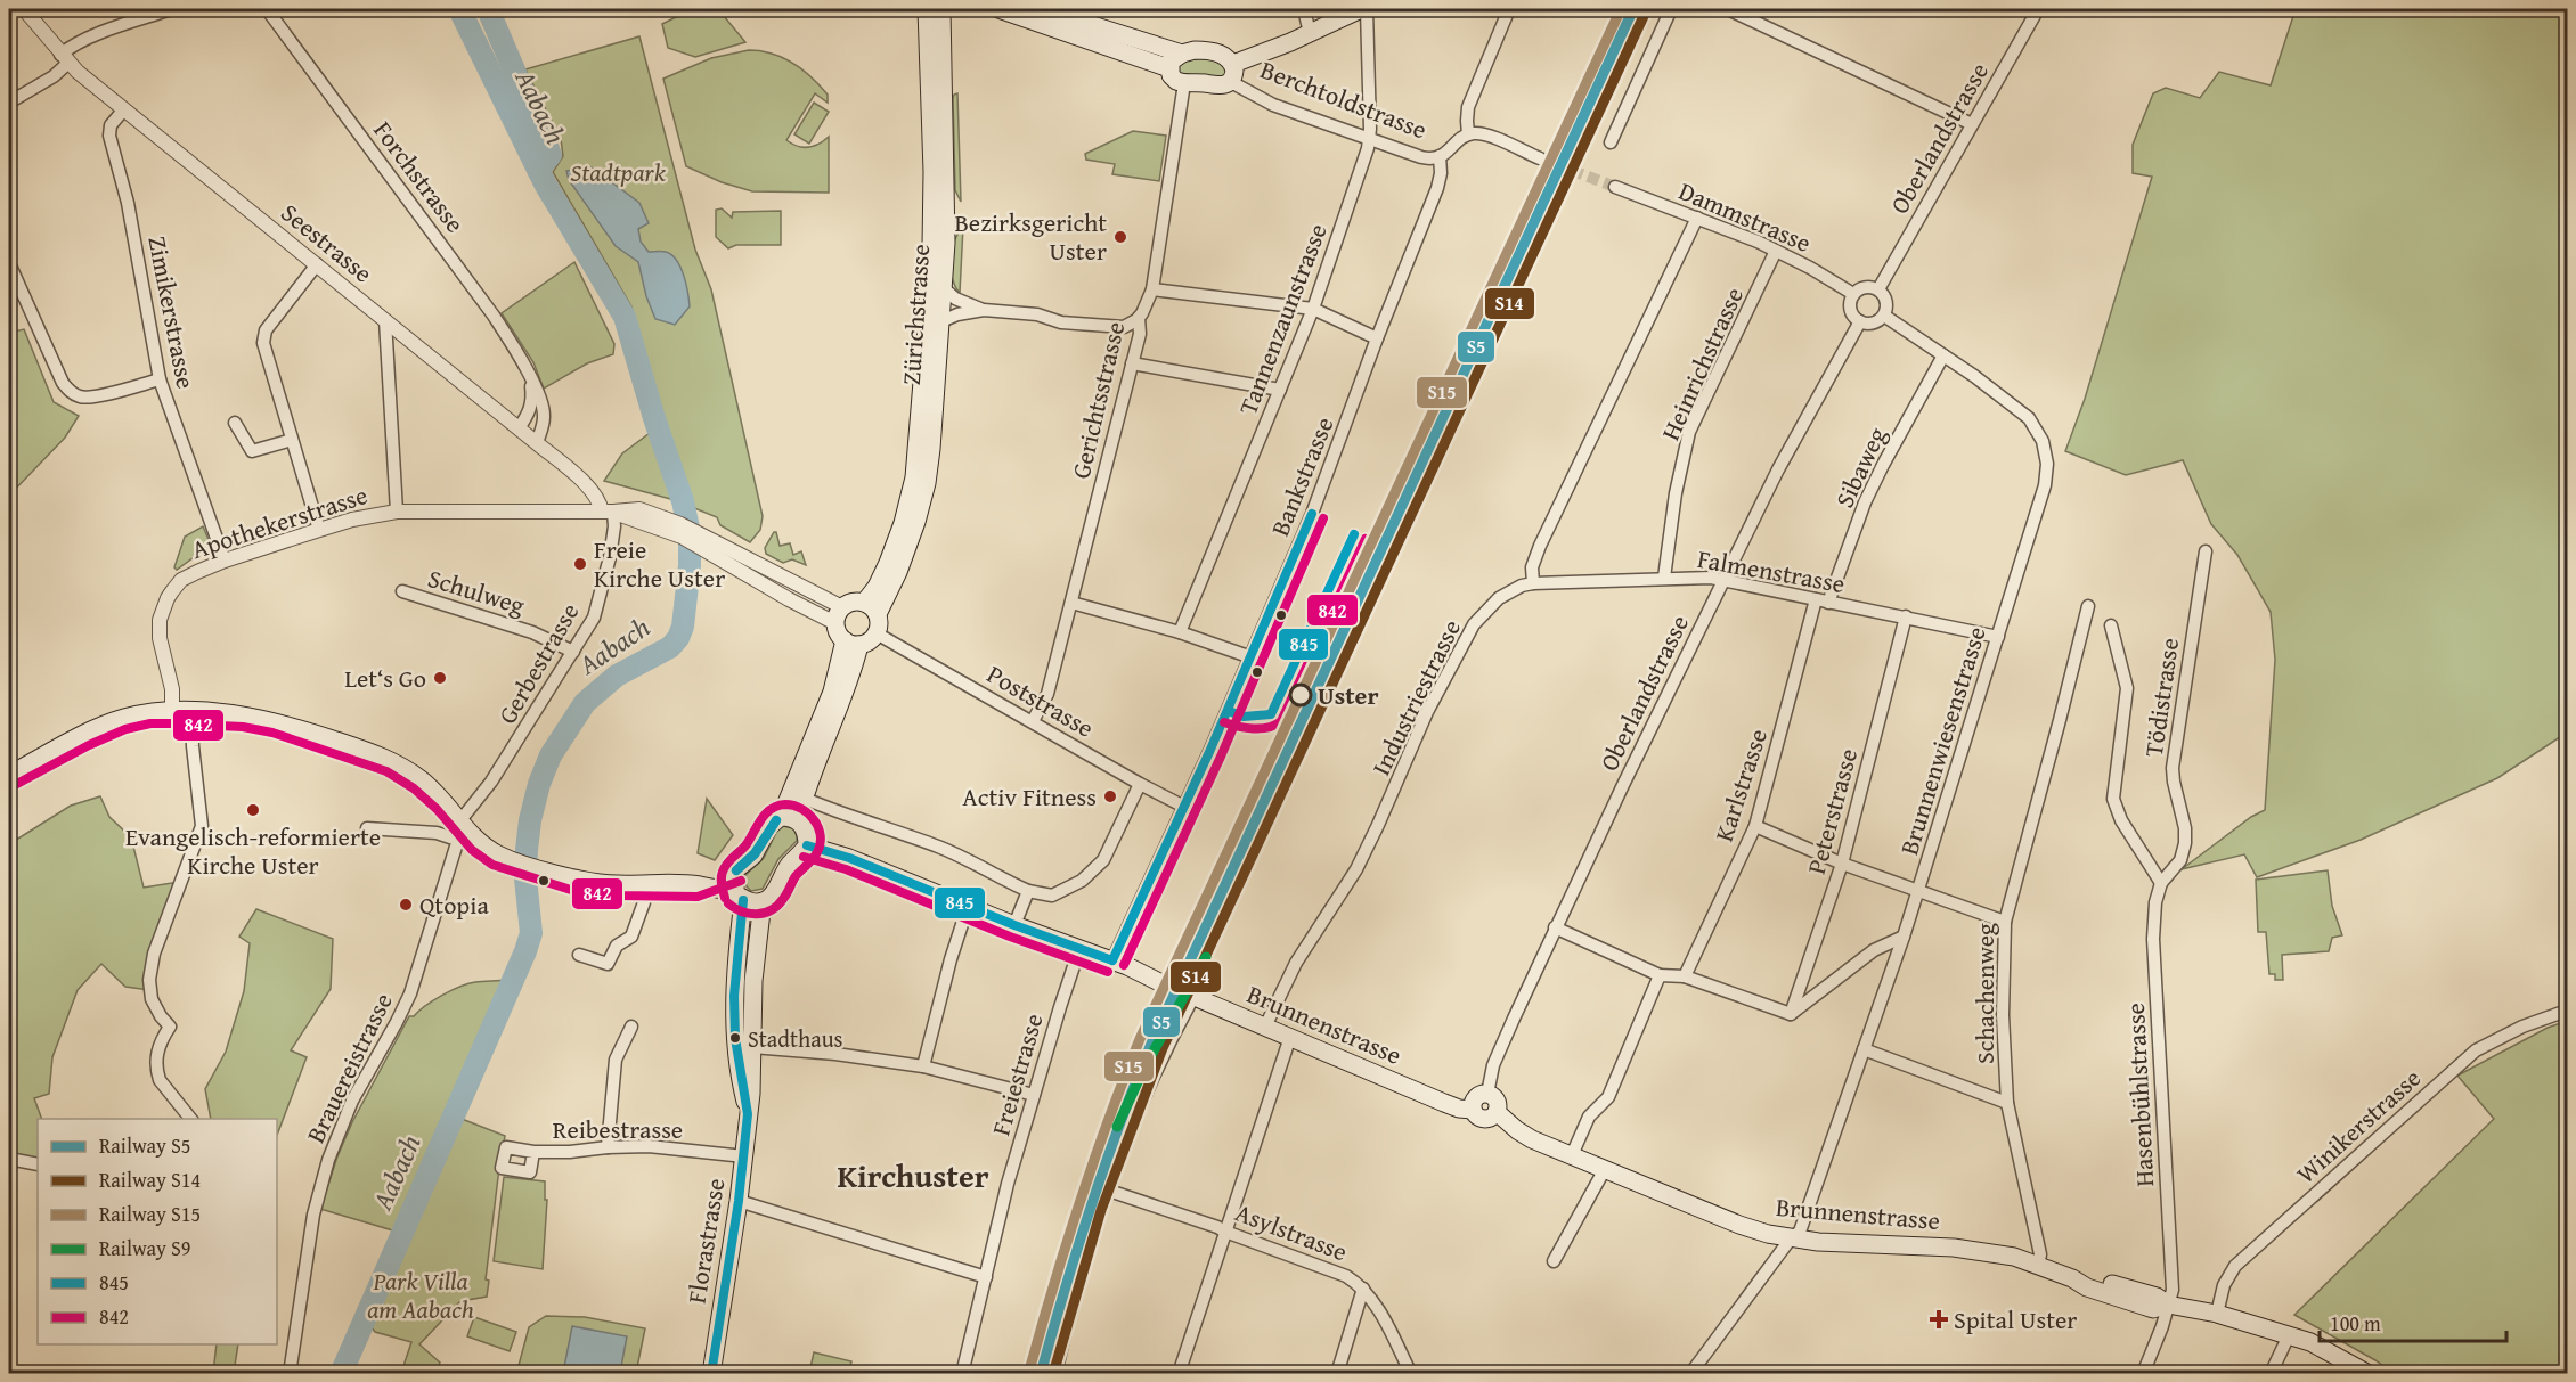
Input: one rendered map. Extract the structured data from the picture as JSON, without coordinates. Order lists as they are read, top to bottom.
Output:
{
  "streets": {
    "main road": ["Zürichstrasse", "Brunnenstrasse", "Florastrasse"],
    "street": [
      "Berchtoldstrasse",
      "Oberlandstrasse",
      "Forchstrasse",
      "Dammstrasse",
      "Seestrasse",
      "Zimikerstrasse",
      "Tannenzaunstrasse",
      "Heinrichstrasse",
      "Gerichtsstrasse",
      "Sibaweg",
      "Bankstrasse",
      "Apothekerstrasse",
      "Falmenstrasse",
      "Schulweg",
      "Gerbestrasse",
      "Industriestrasse",
      "Tödistrasse",
      "Poststrasse",
      "Brunnenwiesenstrasse",
      "Karlstrasse",
      "Peterstrasse",
      "Schachenweg",
      "Brauereistrasse",
      "Freiestrasse",
      "Hasenbühlstrasse",
      "Winikerstrasse",
      "Reibestrasse",
      "Asylstrasse"
    ]
  },
  "crossings": [
    ["Berchtoldstrasse", "Tannenzaunstrasse"],
    ["Berchtoldstrasse", "Bankstrasse"],
    ["Oberlandstrasse", "Dammstrasse"],
    ["Oberlandstrasse", "Falmenstrasse"],
    ["Oberlandstrasse", "Brunnenwiesenstrasse"],
    ["Oberlandstrasse", "Brunnenstrasse"],
    ["Forchstrasse", "Seestrasse"],
    ["Dammstrasse", "Heinrichstrasse"],
    ["Dammstrasse", "Brunnenwiesenstrasse"],
    ["Seestrasse", "Zimikerstrasse"],
    ["Seestrasse", "Apothekerstrasse"],
    ["Seestrasse", "Gerbestrasse"],
    ["Zimikerstrasse", "Apothekerstrasse"],
    ["Zürichstrasse", "Poststrasse"],
    ["Heinrichstrasse", "Falmenstrasse"],
    ["Gerichtsstrasse", "Poststrasse"],
    ["Sibaweg", "Falmenstrasse"],
    ["Sibaweg", "Brunnenwiesenstrasse"],
    ["Bankstrasse", "Poststrasse"],
    ["Bankstrasse", "Brunnenstrasse"],
    ["Apothekerstrasse", "Gerbestrasse"],
    ["Falmenstrasse", "Industriestrasse"],
    ["Falmenstrasse", "Brunnenwiesenstrasse"],
    ["Falmenstrasse", "Karlstrasse"],
    ["Falmenstrasse", "Peterstrasse"],
    ["Schulweg", "Gerbestrasse"],
    ["Gerbestrasse", "Brauereistrasse"],
    ["Industriestrasse", "Brunnenstrasse"],
    ["Tödistrasse", "Hasenbühlstrasse"],
    ["Brunnenwiesenstrasse", "Brunnenstrasse"],
    ["Schachenweg", "Brunnenstrasse"],
    ["Brunnenstrasse", "Freiestrasse"],
    ["Brunnenstrasse", "Hasenbühlstrasse"],
    ["Brunnenstrasse", "Winikerstrasse"],
    ["Reibestrasse", "Florastrasse"]
  ],
  "districts": ["Kirchuster"],
  "water": ["Aabach"],
  "parks": ["Stadtpark", "Park Villa am Aabach"],
  "places": {
    "other": [
      "Bezirksgericht Uster",
      "Freie Kirche Uster",
      "Let‘s Go",
      "Uster",
      "Activ Fitness",
      "Evangelisch-reformierte Kirche Uster",
      "Qtopia",
      "Stadthaus"
    ],
    "health": ["Spital Uster"]
  },
  "lines": [
    "rail line S5",
    "rail line S15",
    "rail line S14",
    "transit line 845",
    "transit line 842",
    "rail line S9"
  ],
  "legend": [
    "Railway S5",
    "Railway S14",
    "Railway S15",
    "Railway S9",
    "845",
    "842"
  ],
  "scale_bar": "100 m"
}
